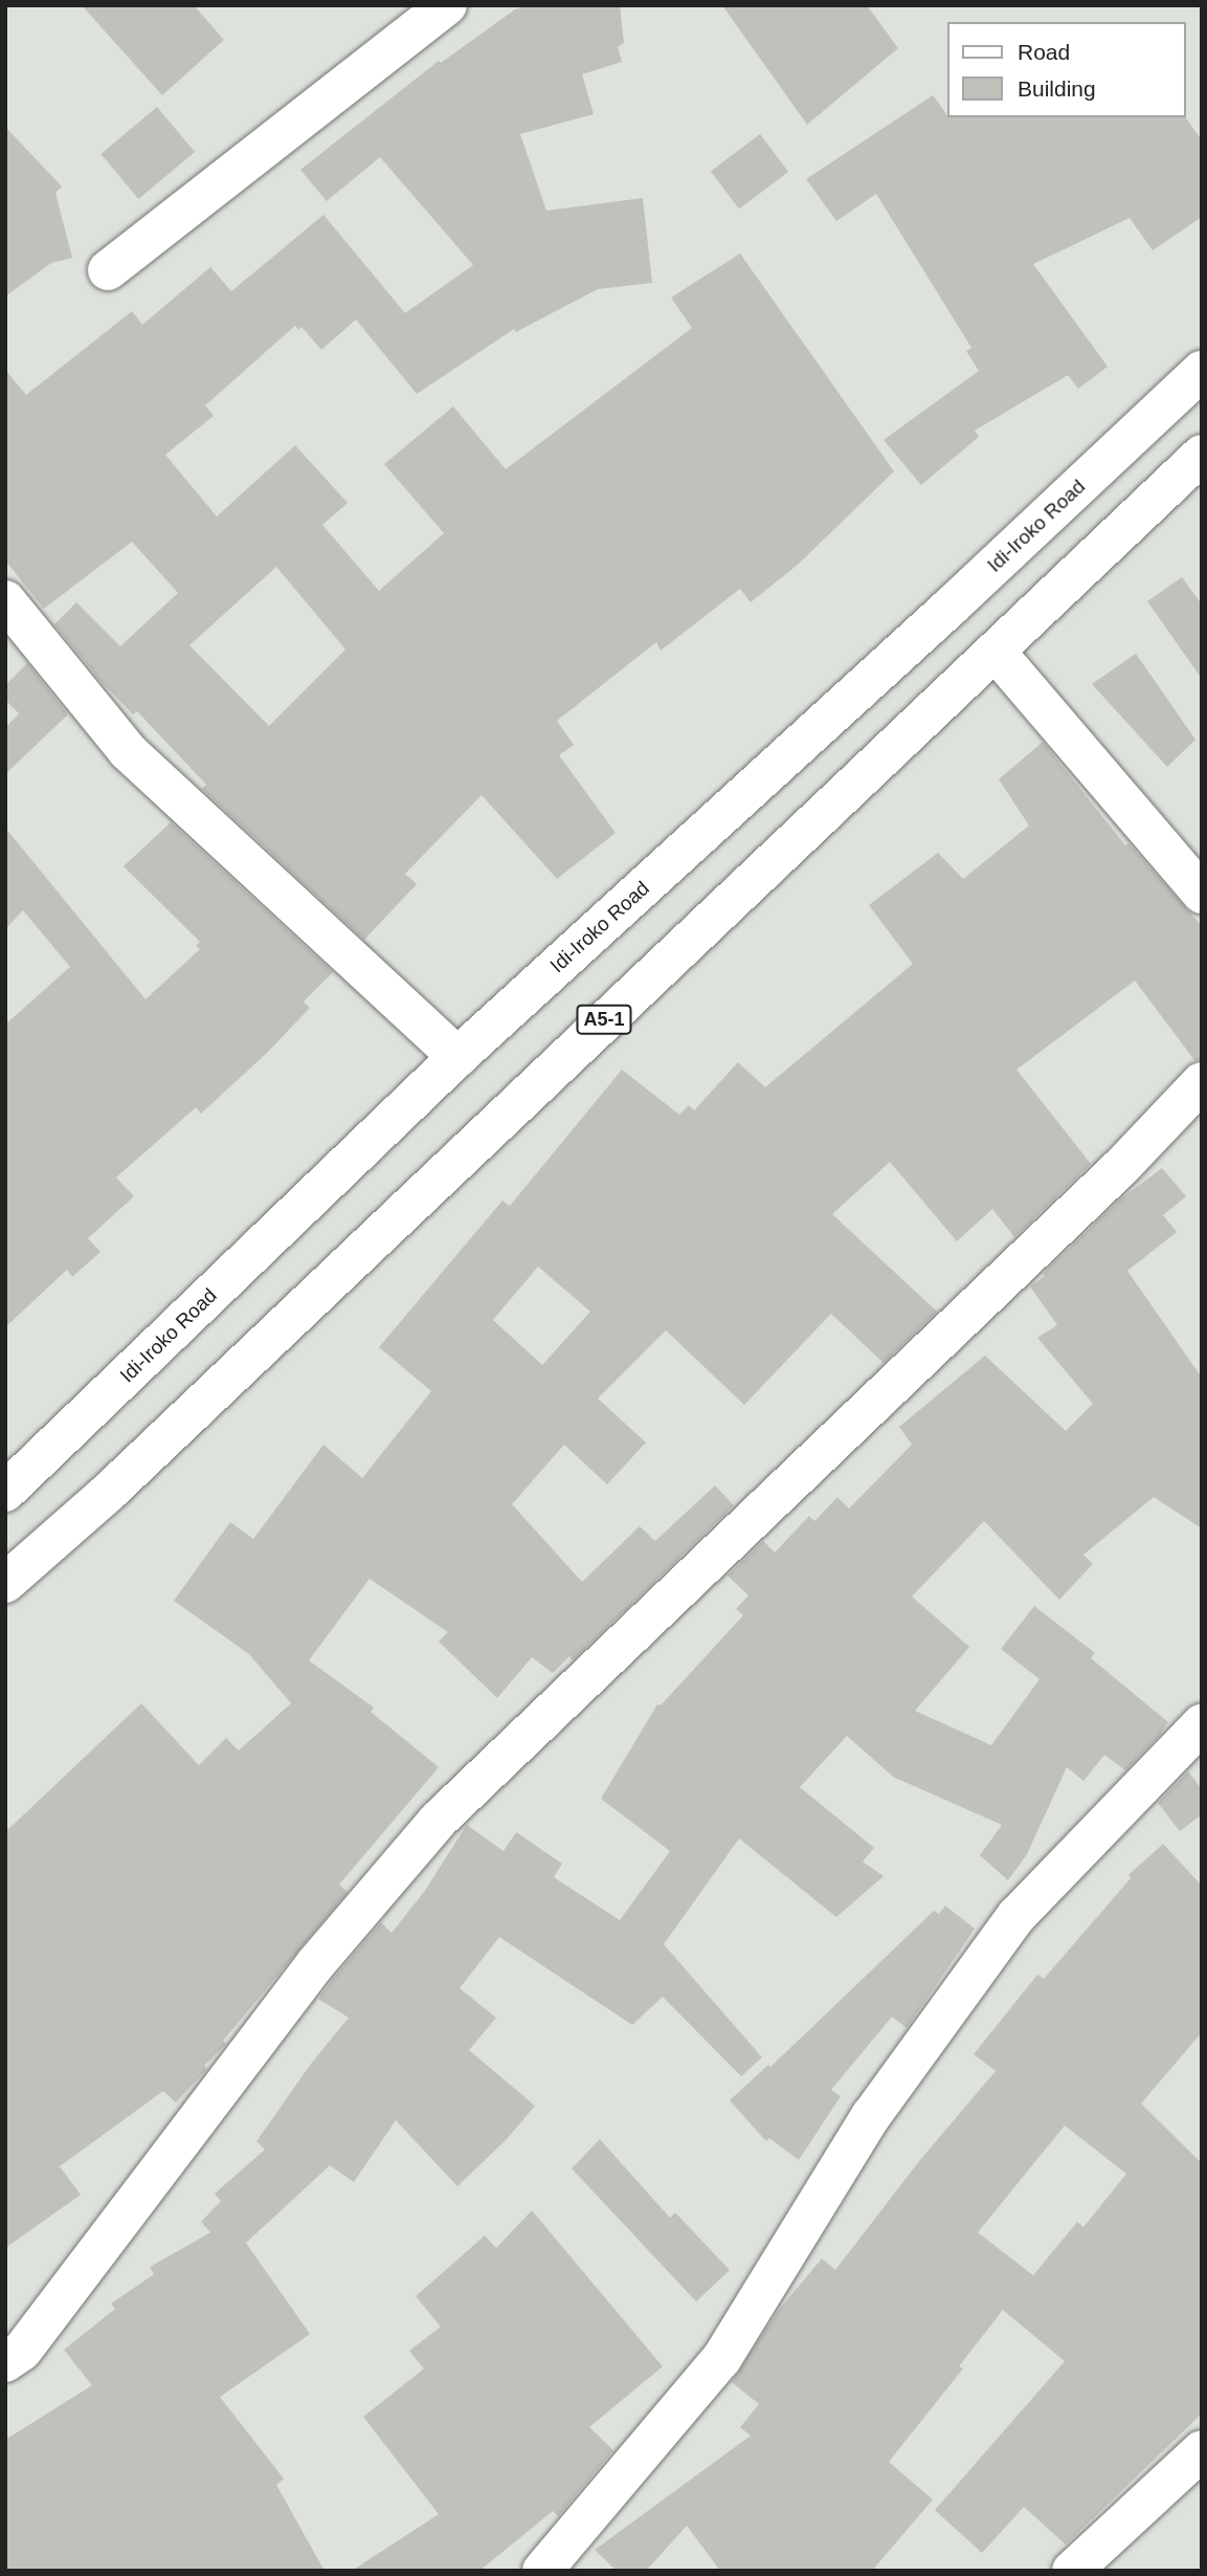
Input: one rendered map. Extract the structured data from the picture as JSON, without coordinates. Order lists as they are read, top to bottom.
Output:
{
  "streets": {
    "main road": ["Idi-Iroko Road", "A5-1"]
  },
  "legend": ["Road", "Building"]
}
